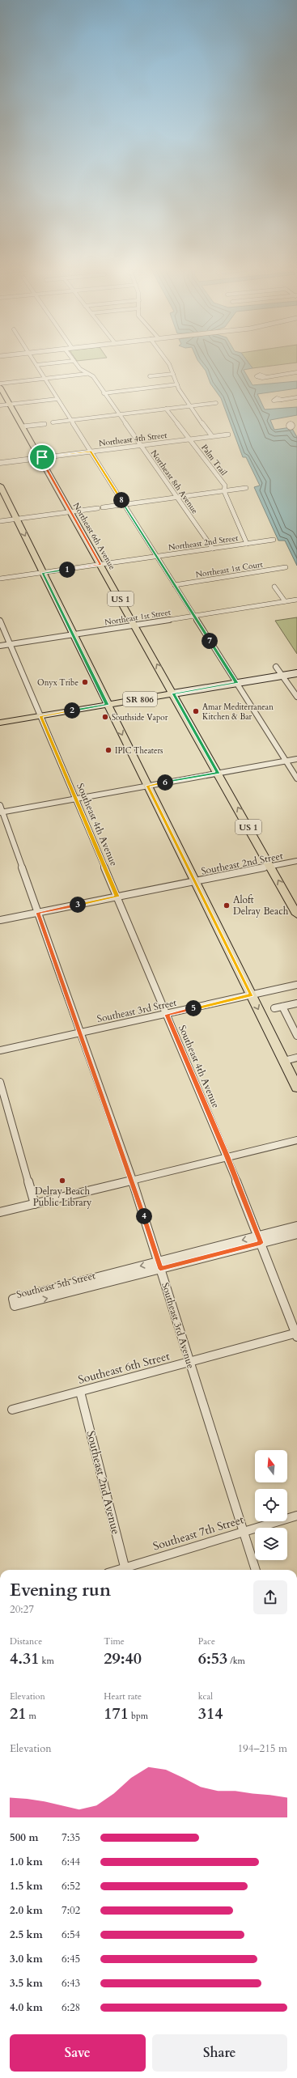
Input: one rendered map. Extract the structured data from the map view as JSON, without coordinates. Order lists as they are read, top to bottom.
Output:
{
  "streets": {
    "main road": ["Northeast 6th Avenue", "US 1", "SR 806"],
    "street": [
      "Northeast 4th Street",
      "Palm Trail",
      "Northeast 8th Avenue",
      "Northeast 2nd Street",
      "Northeast 1st Court",
      "Northeast 1st Street",
      "Southeast 4th Avenue",
      "Southeast 2nd Street",
      "Southeast 3rd Street",
      "Southeast 5th Street",
      "Southeast 3rd Avenue",
      "Southeast 6th Street",
      "Southeast 2nd Avenue",
      "Southeast 7th Street"
    ]
  },
  "crossings": [
    ["Northeast 4th Street", "Palm Trail"],
    ["Northeast 4th Street", "Northeast 8th Avenue"],
    ["Northeast 4th Street", "Northeast 6th Avenue"],
    ["Palm Trail", "Northeast 2nd Street"],
    ["Northeast 8th Avenue", "Northeast 2nd Street"],
    ["Northeast 6th Avenue", "Northeast 2nd Street"],
    ["Northeast 6th Avenue", "US 1"],
    ["Northeast 6th Avenue", "Northeast 1st Street"],
    ["Northeast 6th Avenue", "SR 806"],
    ["US 1", "SR 806"],
    ["US 1", "Southeast 2nd Street"],
    ["Northeast 1st Street", "Southeast 4th Avenue"],
    ["SR 806", "Southeast 4th Avenue"],
    ["Southeast 4th Avenue", "Southeast 2nd Street"],
    ["Southeast 4th Avenue", "Southeast 3rd Street"],
    ["Southeast 4th Avenue", "Southeast 5th Street"],
    ["Southeast 4th Avenue", "Southeast 6th Street"],
    ["Southeast 2nd Street", "Southeast 3rd Avenue"],
    ["Southeast 3rd Street", "Southeast 3rd Avenue"],
    ["Southeast 5th Street", "Southeast 3rd Avenue"],
    ["Southeast 3rd Avenue", "Southeast 6th Street"],
    ["Southeast 3rd Avenue", "Southeast 7th Street"],
    ["Southeast 6th Street", "Southeast 2nd Avenue"],
    ["Southeast 2nd Avenue", "Southeast 7th Street"]
  ],
  "places": [
    "Onyx Tribe",
    "Amar Mediterranean Kitchen & Bar",
    "Southside Vapor",
    "IPIC Theaters",
    "Aloft Delray Beach",
    "Delray Beach Public Library"
  ],
  "north": "top",
  "page": {
    "pins": [
      "8",
      "1",
      "7",
      "2",
      "6",
      "3",
      "5",
      "4"
    ],
    "heading": ["Evening run", "20:27"],
    "stats": [
      ["Distance", "4.31 km"],
      ["Time", "29:40"],
      ["Pace", "6:53 /km"],
      ["Elevation", "21 m"],
      ["Heart rate", "171 bpm"],
      ["kcal", "314"]
    ],
    "chart": ["Elevation", "194–215 m"],
    "list": [
      {
        "name": "500 m",
        "note": "7:35"
      },
      {
        "name": "1.0 km",
        "note": "6:44"
      },
      {
        "name": "1.5 km",
        "note": "6:52"
      },
      {
        "name": "2.0 km",
        "note": "7:02"
      },
      {
        "name": "2.5 km",
        "note": "6:54"
      },
      {
        "name": "3.0 km",
        "note": "6:45"
      },
      {
        "name": "3.5 km",
        "note": "6:43"
      },
      {
        "name": "4.0 km",
        "note": "6:28"
      }
    ],
    "buttons": ["Save", "Share"]
  }
}
